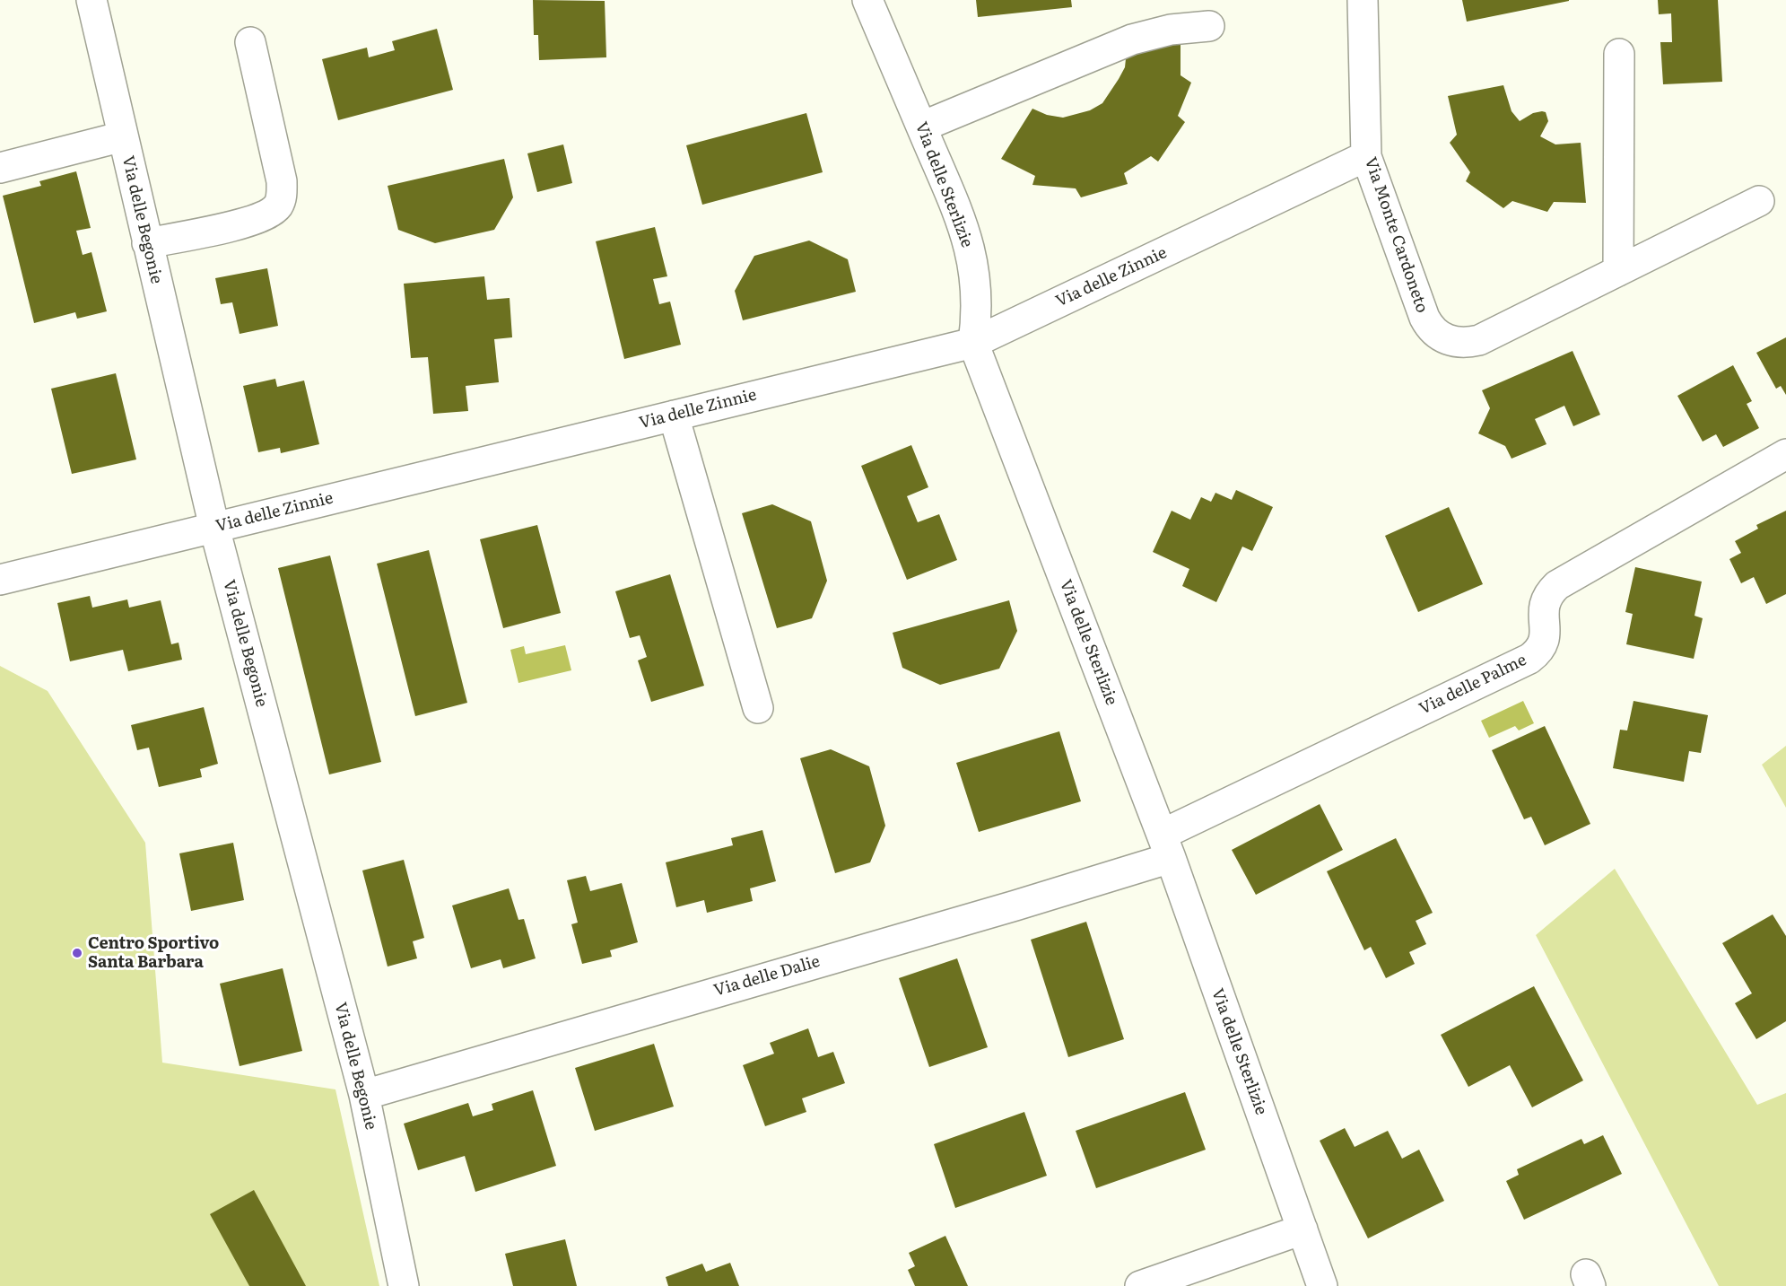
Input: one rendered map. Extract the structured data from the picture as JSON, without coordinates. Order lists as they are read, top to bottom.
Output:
{
  "streets": {
    "street": [
      "Via delle Sterlizie",
      "Via delle Begonie",
      "Via Monte Cardoneto",
      "Via delle Zinnie",
      "Via delle Palme",
      "Via delle Dalie"
    ]
  },
  "crossings": [
    ["Via delle Sterlizie", "Via delle Zinnie"],
    ["Via delle Sterlizie", "Via delle Palme"],
    ["Via delle Sterlizie", "Via delle Dalie"],
    ["Via delle Begonie", "Via delle Zinnie"],
    ["Via delle Begonie", "Via delle Dalie"],
    ["Via Monte Cardoneto", "Via delle Zinnie"],
    ["Via delle Palme", "Via delle Dalie"]
  ],
  "places": ["Centro Sportivo Santa Barbara"]
}
